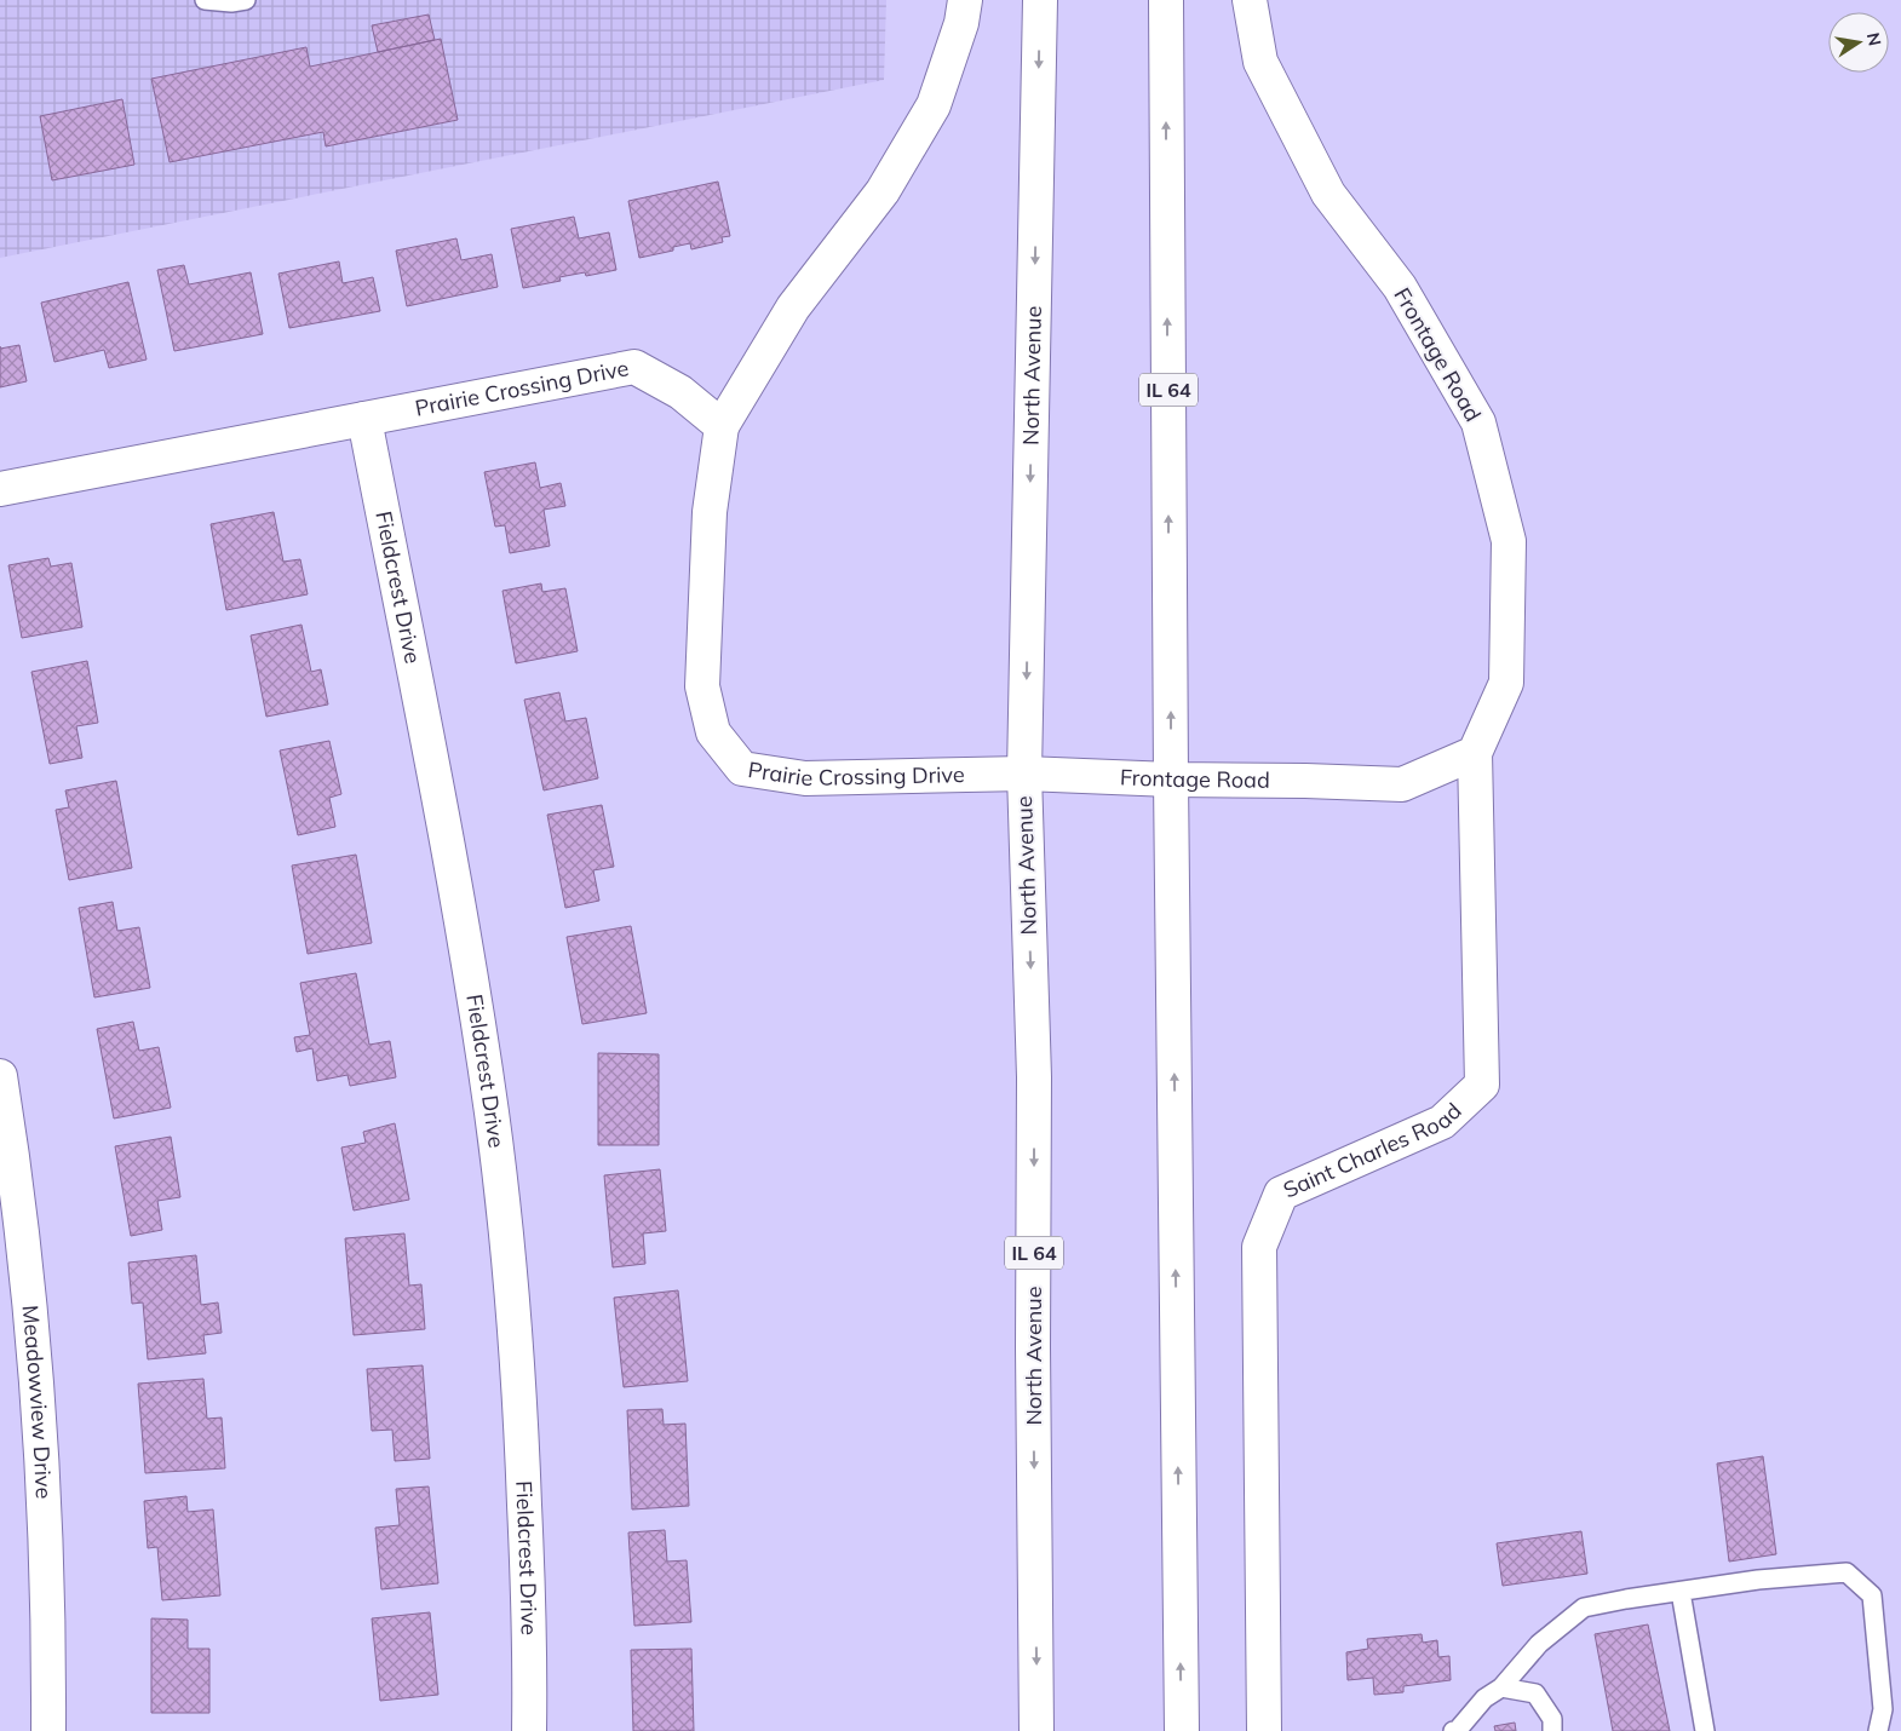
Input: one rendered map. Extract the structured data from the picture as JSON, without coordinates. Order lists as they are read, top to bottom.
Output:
{
  "streets": {
    "street": [
      "Frontage Road",
      "North Avenue",
      "Prairie Crossing Drive",
      "IL 64",
      "Fieldcrest Drive",
      "Saint Charles Road",
      "Meadowview Drive"
    ]
  },
  "crossings": [
    ["Frontage Road", "North Avenue"],
    ["Frontage Road", "Prairie Crossing Drive"],
    ["Frontage Road", "IL 64"],
    ["Frontage Road", "Saint Charles Road"],
    ["North Avenue", "Prairie Crossing Drive"],
    ["Prairie Crossing Drive", "Fieldcrest Drive"]
  ],
  "north": "right"
}
